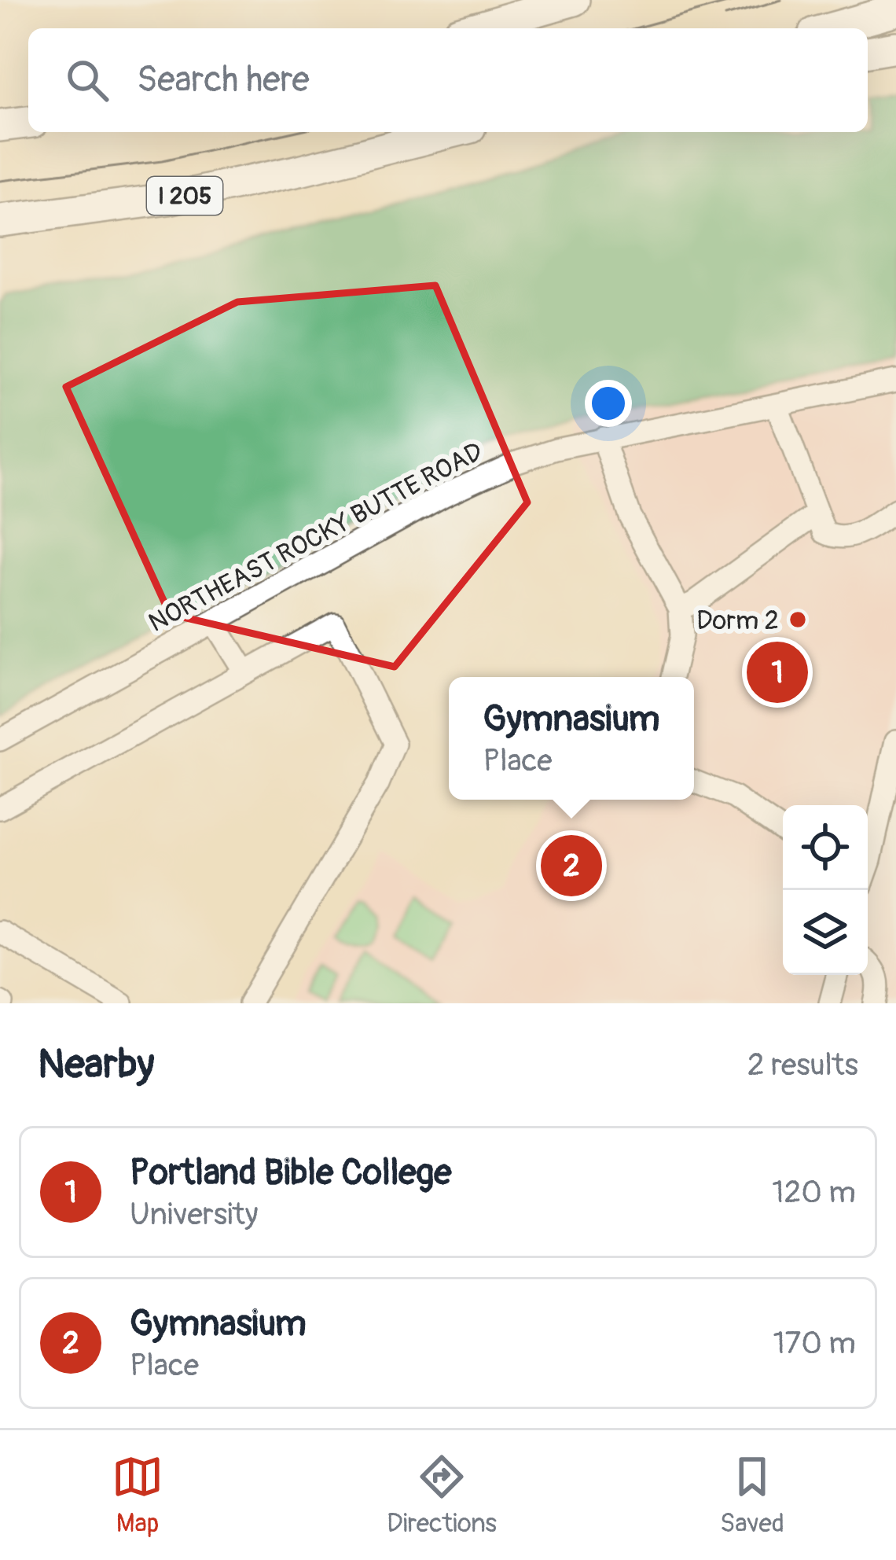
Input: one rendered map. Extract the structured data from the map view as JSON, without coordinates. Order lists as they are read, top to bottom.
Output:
{
  "streets": {
    "highway": ["I 205"],
    "street": ["NORTHEAST ROCKY BUTTE ROAD"]
  },
  "places": ["Dorm 2"],
  "page": {
    "search": "Search here",
    "pins": ["1", "2"],
    "popup": ["Gymnasium", "Place"],
    "heading": ["Nearby", "2 results"],
    "list": [
      {
        "mark": "1",
        "name": "Portland Bible College",
        "note": "University",
        "value": "120 m"
      },
      {
        "mark": "2",
        "name": "Gymnasium",
        "note": "Place",
        "value": "170 m"
      }
    ],
    "nav": ["Map", "Directions", "Saved"]
  }
}
